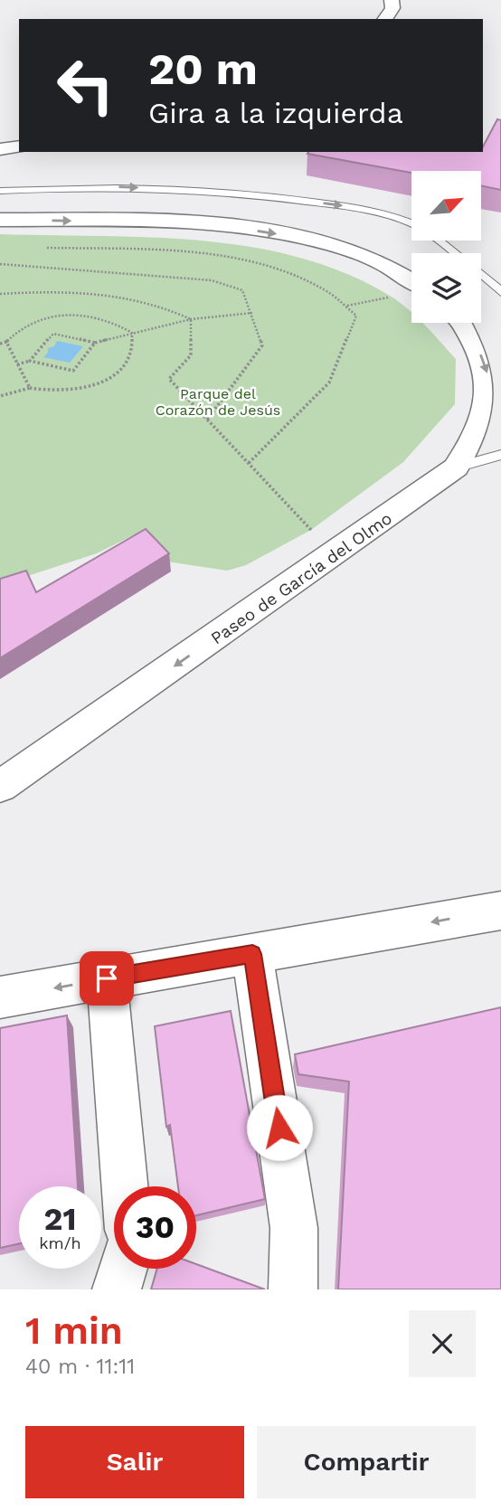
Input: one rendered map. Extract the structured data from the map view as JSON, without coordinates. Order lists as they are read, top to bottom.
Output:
{
  "streets": {
    "street": ["Paseo de García del Olmo"]
  },
  "one_way": ["Paseo de García del Olmo"],
  "parks": ["Parque del Corazón de Jesús"],
  "north": "top right",
  "page": {
    "turn": ["20 m", "Gira a la izquierda"],
    "speed": "21 km/h",
    "limit": "30",
    "heading": ["1 min", "40 m · 11:11"],
    "buttons": ["Salir", "Compartir"]
  }
}
